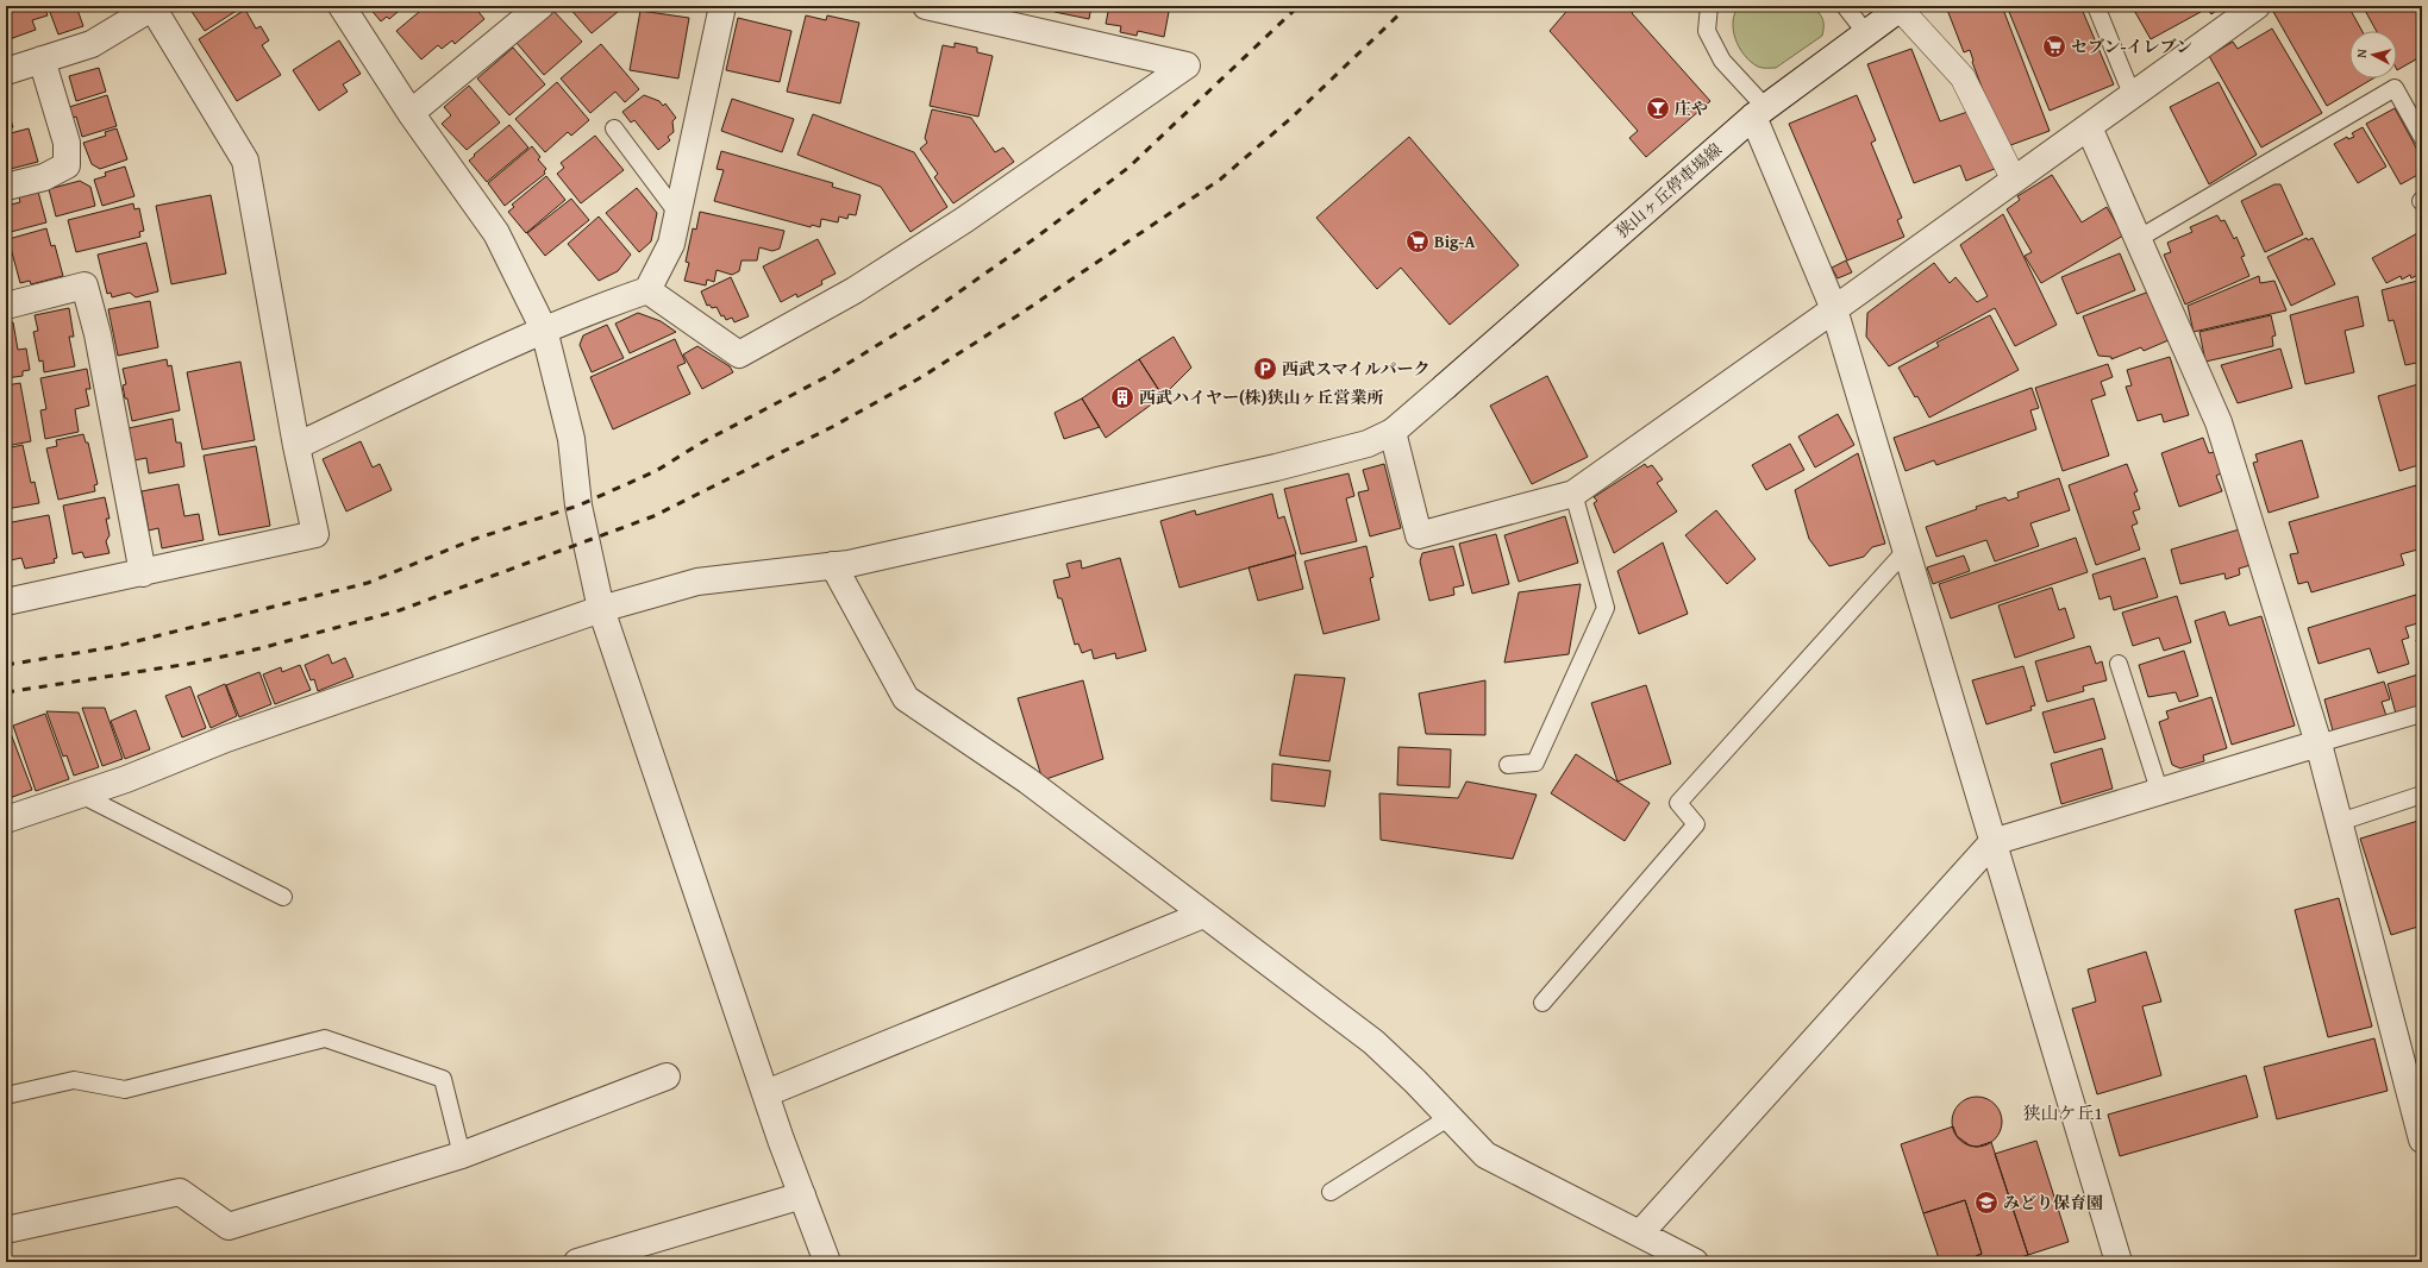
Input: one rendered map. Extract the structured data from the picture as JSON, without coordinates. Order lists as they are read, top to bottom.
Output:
{
  "streets": {
    "street": ["狭山ヶ丘停車場線"]
  },
  "districts": ["狭山ケ丘1"],
  "places": {
    "supermarket": ["セブン-イレブン", "Big-A"],
    "bar": ["庄や"],
    "parking": ["西武スマイルパーク"],
    "building": ["西武ハイヤー(株)狭山ヶ丘営業所"],
    "school or university": ["みどり保育園"]
  },
  "north": "left"
}
